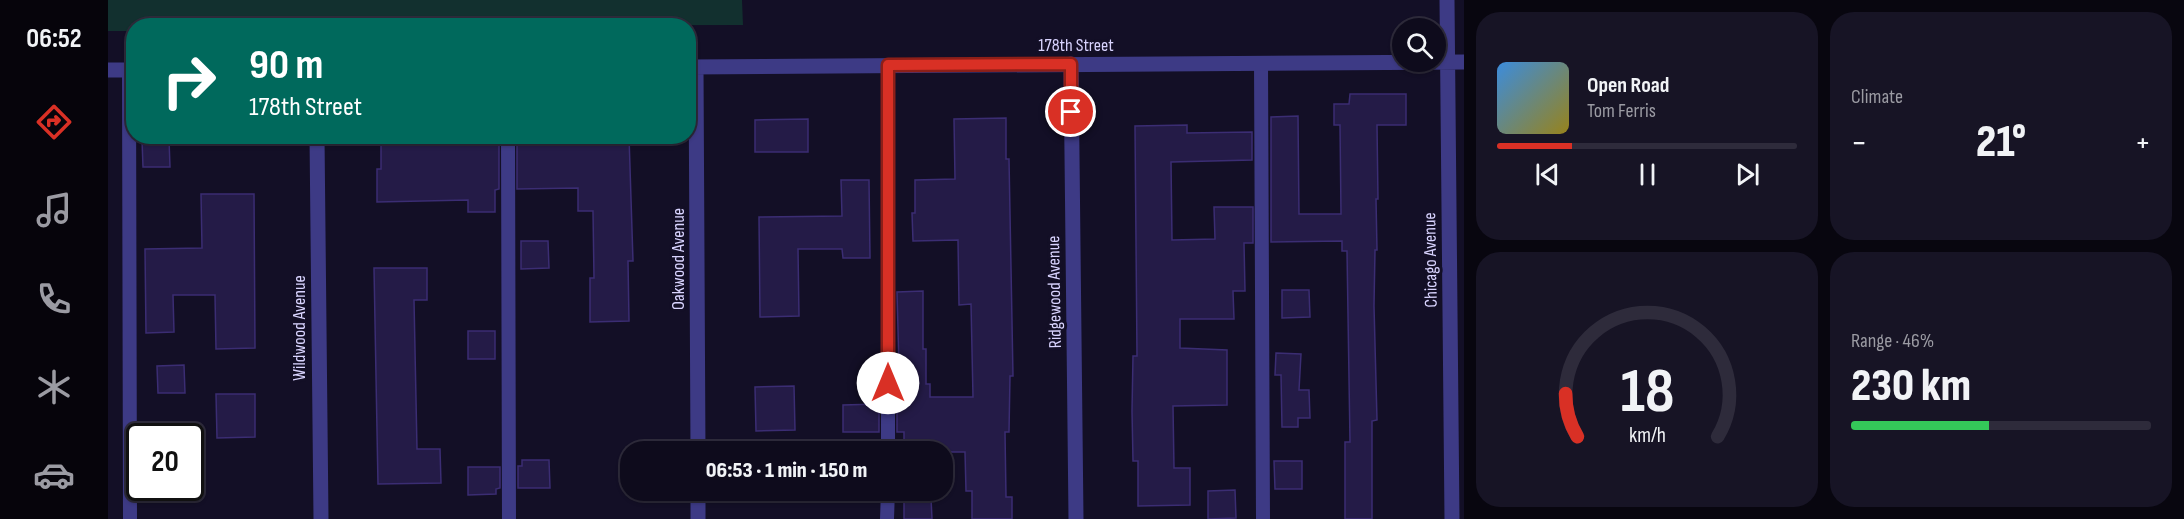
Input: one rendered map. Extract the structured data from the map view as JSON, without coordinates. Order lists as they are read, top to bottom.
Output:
{
  "streets": {
    "street": [
      "178th Street",
      "Oakwood Avenue",
      "Chicago Avenue",
      "Ridgewood Avenue",
      "Wildwood Avenue"
    ]
  },
  "crossings": [
    ["178th Street", "Chicago Avenue"],
    ["178th Street", "Ridgewood Avenue"]
  ],
  "page": {
    "tabs": "06:52",
    "tile": [
      "Climate",
      ["Range · 46%", "230 km"]
    ],
    "turn": ["90 m", "178th Street"],
    "song": ["Open Road", "Tom Ferris"],
    "heat": ["−", "21°", "+"],
    "limit": "20",
    "trip": "06:53 · 1 min · 150 m",
    "gauge": ["18", "km/h"]
  }
}
